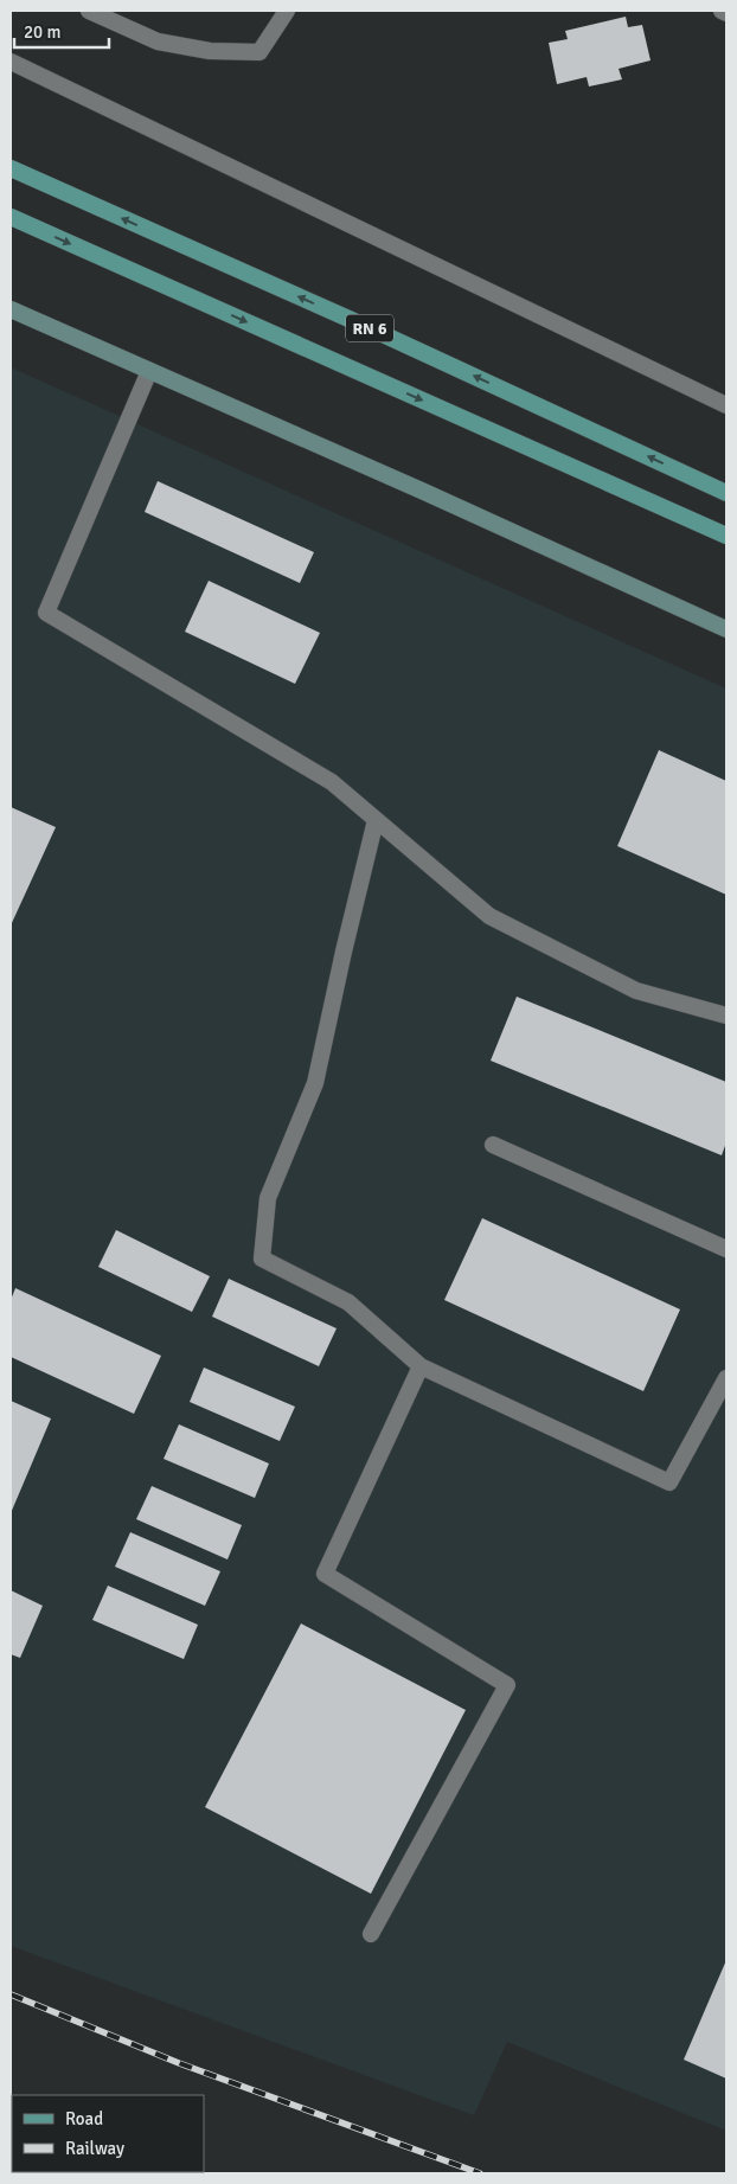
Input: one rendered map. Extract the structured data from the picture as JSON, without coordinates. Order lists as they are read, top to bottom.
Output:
{
  "streets": {
    "main road": ["RN 6"]
  },
  "legend": ["Road", "Railway"],
  "scale_bar": "20 m"
}
